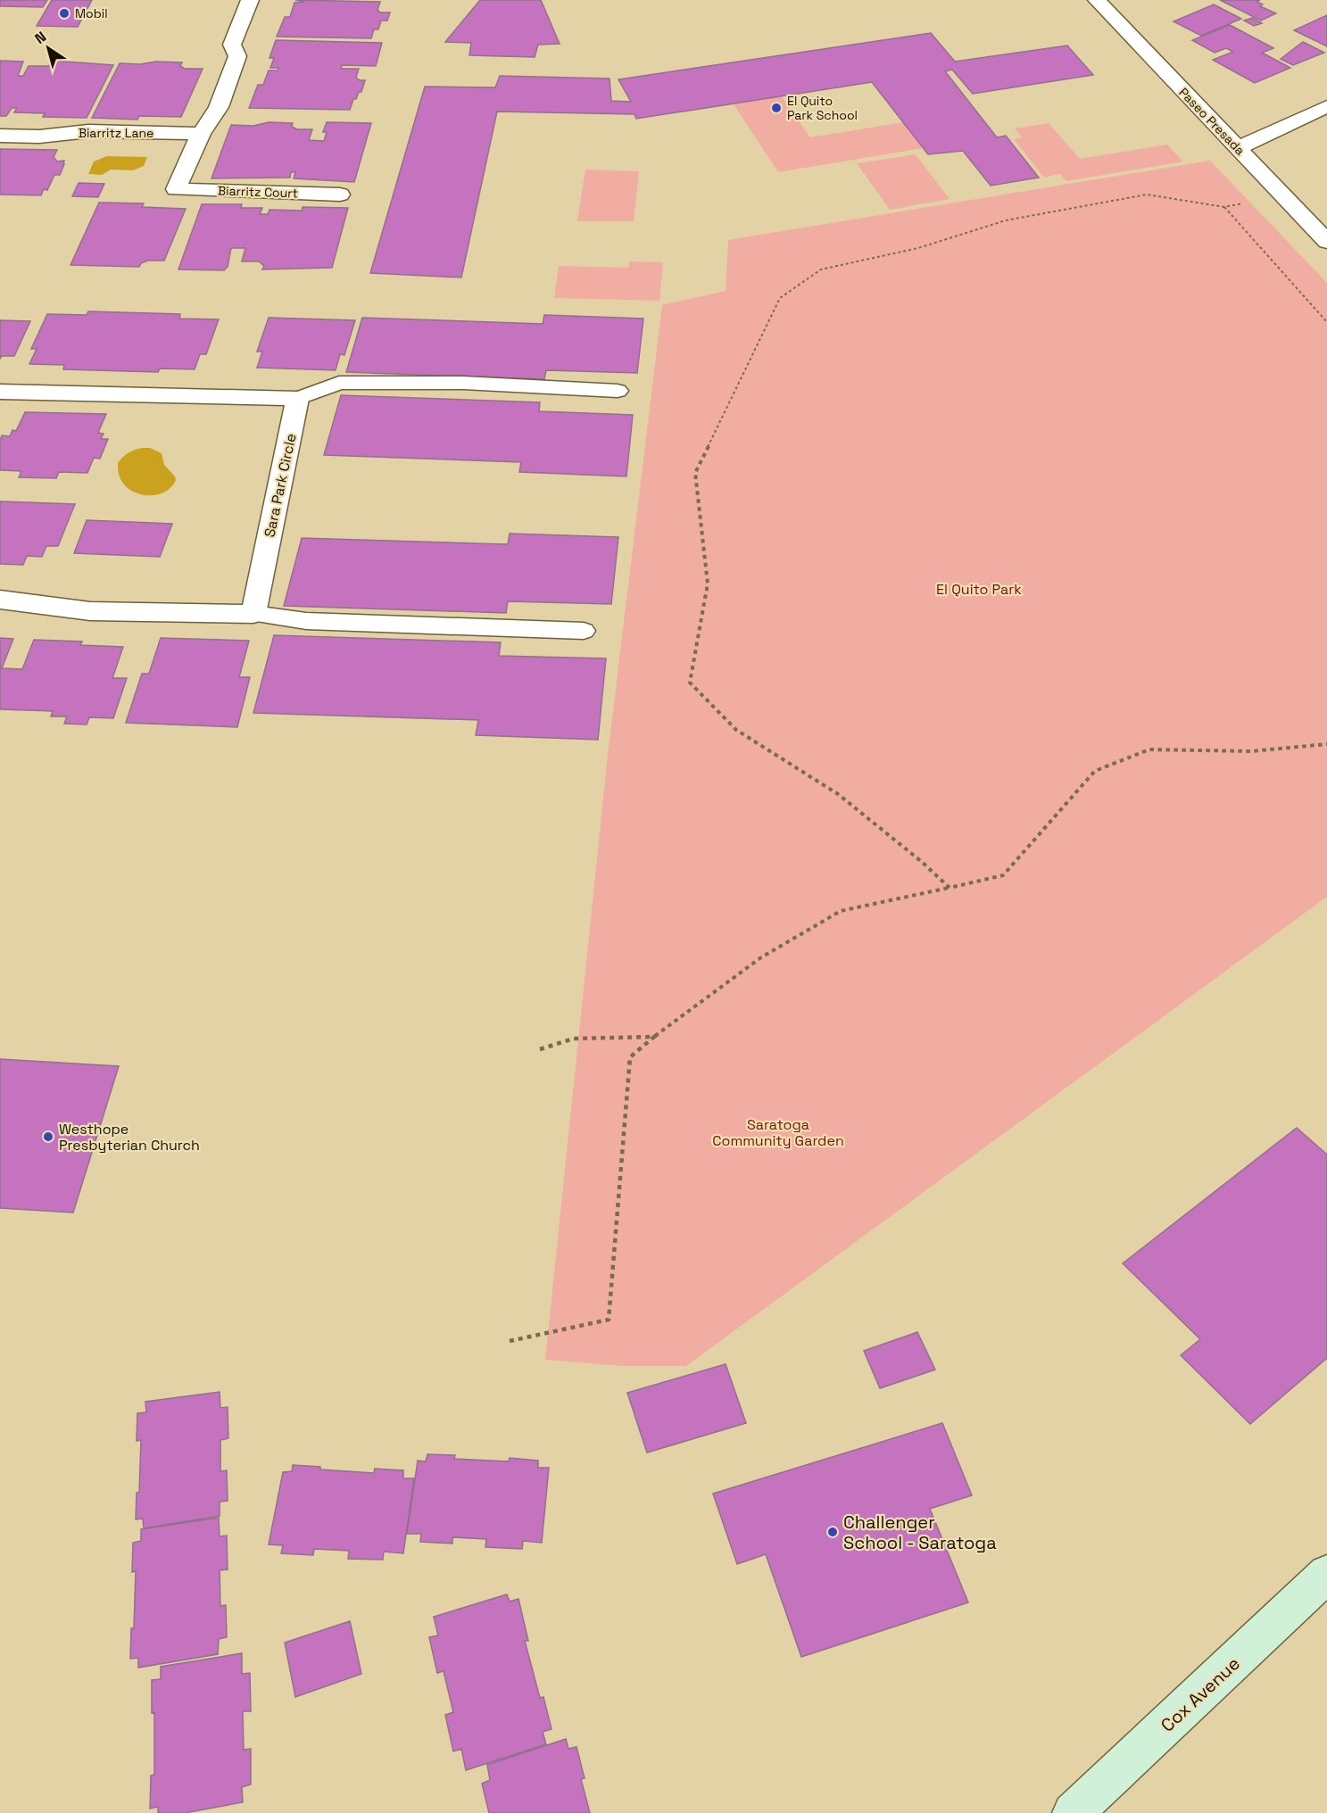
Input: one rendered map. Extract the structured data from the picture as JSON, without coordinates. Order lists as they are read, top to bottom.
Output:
{
  "streets": {
    "street": [
      "Paseo Presada",
      "Biarritz Lane",
      "Biarritz Court",
      "Sara Park Circle",
      "Cox Avenue"
    ]
  },
  "crossings": [
    ["Biarritz Lane", "Biarritz Court"]
  ],
  "parks": ["El Quito Park", "Saratoga Community Garden"],
  "places": [
    "Mobil",
    "El Quito Park School",
    "Westhope Presbyterian Church",
    "Challenger School - Saratoga"
  ],
  "north": "top left"
}
